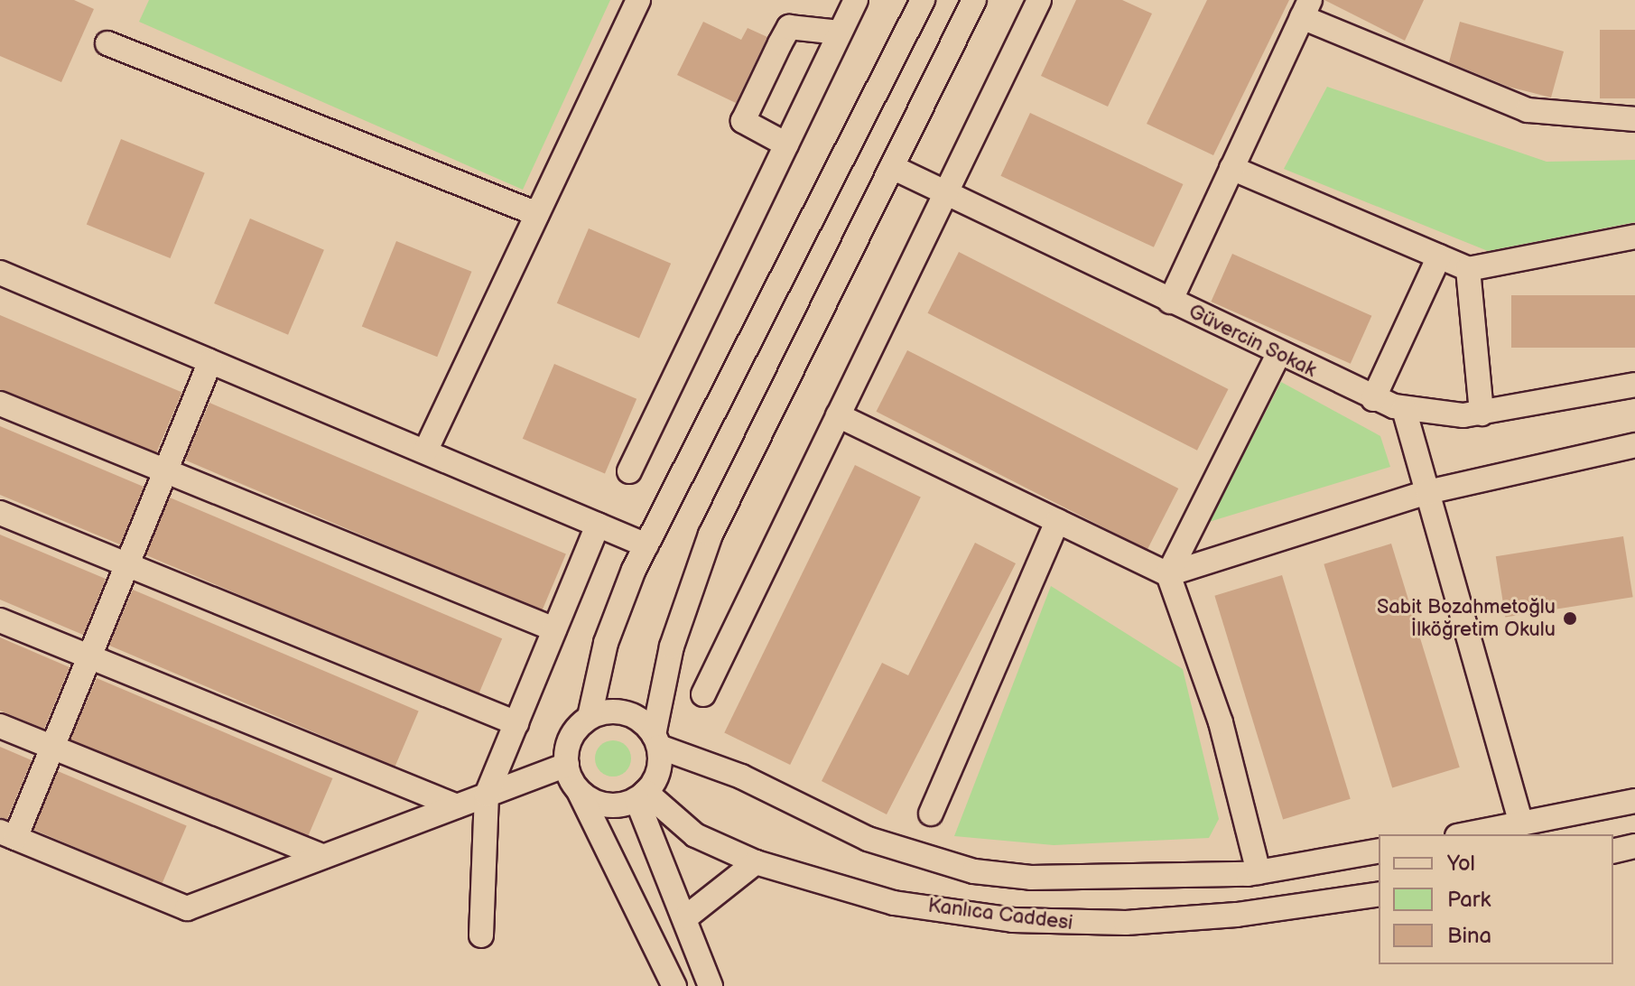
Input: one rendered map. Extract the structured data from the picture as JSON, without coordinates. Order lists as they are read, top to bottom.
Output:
{
  "streets": {
    "street": ["Güvercin Sokak", "Kanlıca Caddesi"]
  },
  "places": ["Sabit Bozahmetoğlu İlköğretim Okulu"],
  "legend": ["Yol", "Park", "Bina"]
}
